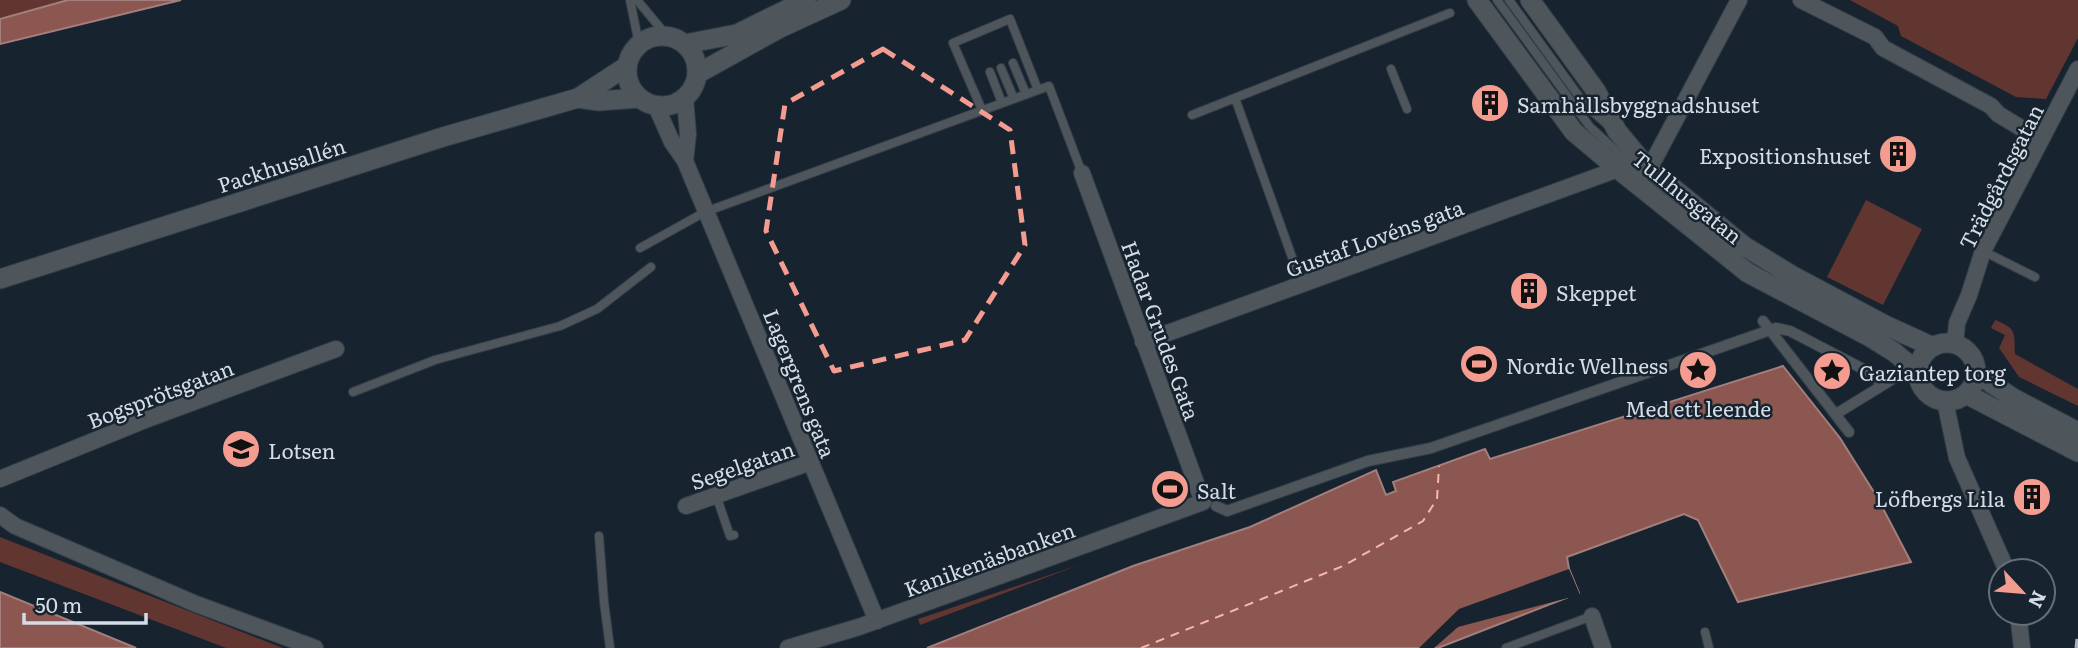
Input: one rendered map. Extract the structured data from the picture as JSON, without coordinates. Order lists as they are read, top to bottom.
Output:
{
  "streets": {
    "street": [
      "Packhusallén",
      "Trädgårdsgatan",
      "Tullhusgatan",
      "Gustaf Lovéns gata",
      "Hadar Grudes Gata",
      "Lagergrens gata",
      "Bogsprötsgatan",
      "Segelgatan",
      "Kanikenäsbanken"
    ]
  },
  "crossings": [
    ["Packhusallén", "Lagergrens gata"],
    ["Trädgårdsgatan", "Tullhusgatan"],
    ["Tullhusgatan", "Gustaf Lovéns gata"],
    ["Gustaf Lovéns gata", "Hadar Grudes Gata"],
    ["Hadar Grudes Gata", "Kanikenäsbanken"],
    ["Lagergrens gata", "Segelgatan"],
    ["Lagergrens gata", "Kanikenäsbanken"]
  ],
  "places": {
    "building": [
      "Samhällsbyggnadshuset",
      "Expositionshuset",
      "Skeppet",
      "Löfbergs Lila"
    ],
    "sports": ["Nordic Wellness", "Salt"],
    "place": ["Med ett leende", "Gaziantep torg"],
    "school or university": ["Lotsen"]
  },
  "scale_bar": "50 m",
  "north": "bottom right"
}
